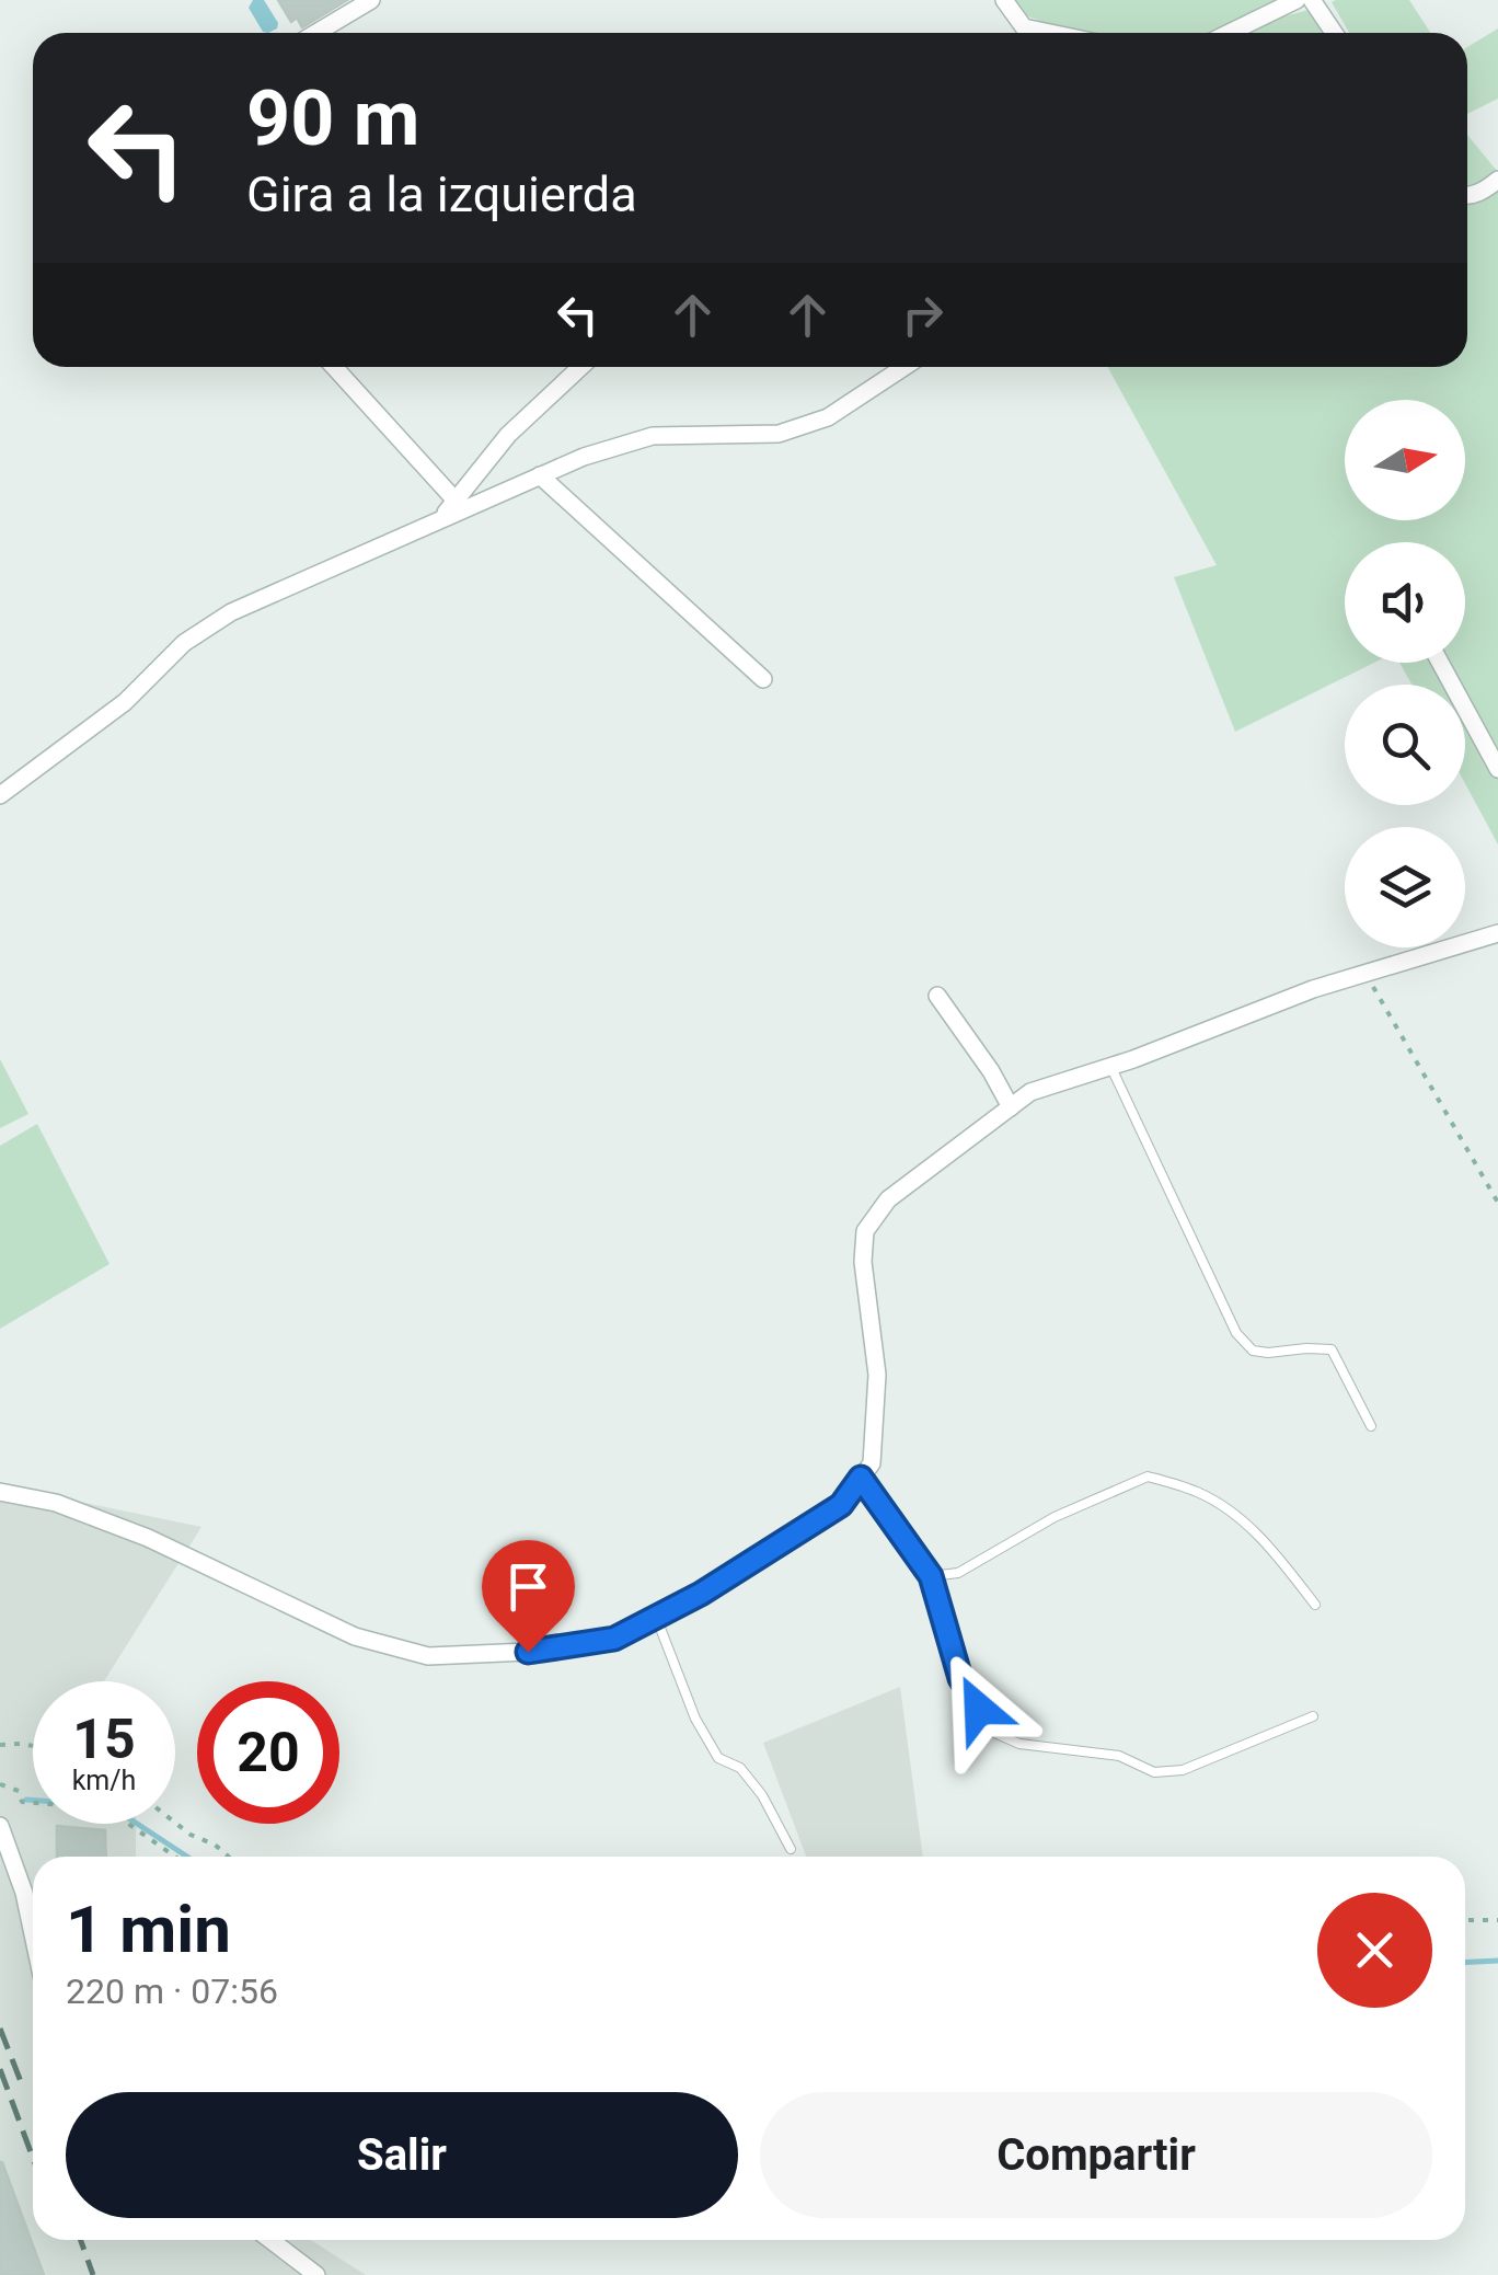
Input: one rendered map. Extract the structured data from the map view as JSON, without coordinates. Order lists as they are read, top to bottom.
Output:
{
  "north": "right",
  "page": {
    "turn": ["90 m", "Gira a la izquierda"],
    "speed": "15 km/h",
    "limit": "20",
    "heading": ["1 min", "220 m · 07:56"],
    "buttons": ["Salir", "Compartir"]
  }
}
